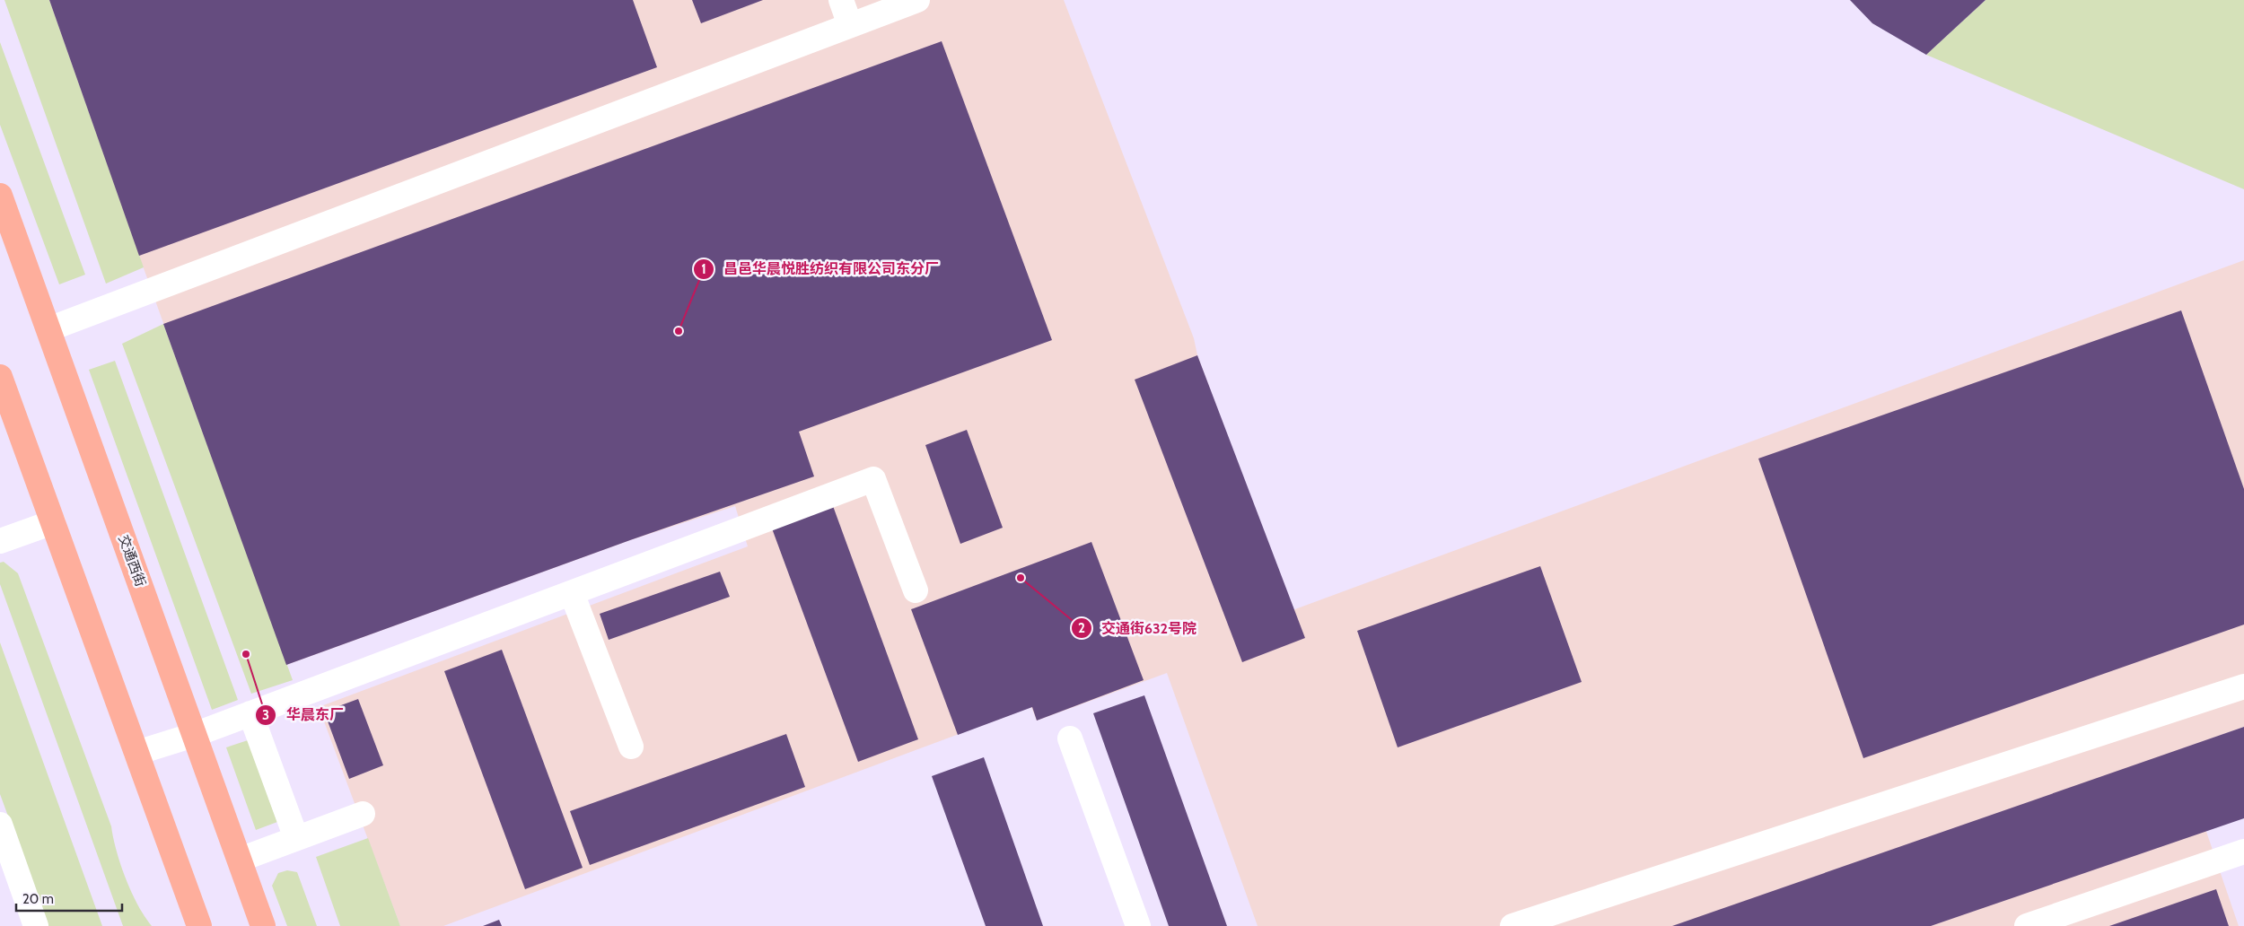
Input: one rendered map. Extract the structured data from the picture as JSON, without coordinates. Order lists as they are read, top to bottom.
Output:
{
  "streets": {
    "main road": ["交通西街"]
  },
  "places": ["昌邑华晨悦胜纺织有限公司东分厂", "交通街632号院", "华晨东厂"],
  "scale_bar": "20 m"
}
